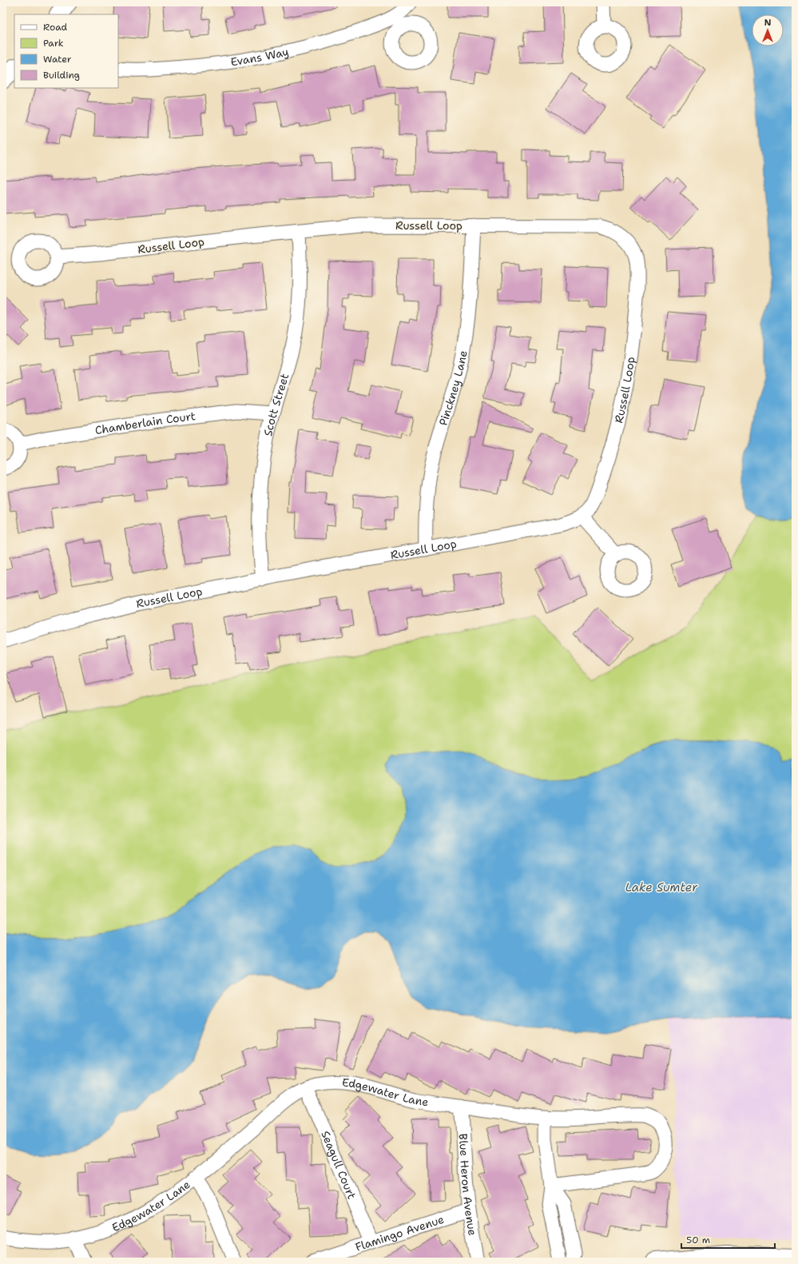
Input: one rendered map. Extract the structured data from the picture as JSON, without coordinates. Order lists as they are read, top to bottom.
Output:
{
  "streets": {
    "street": [
      "Evans Way",
      "Russell Loop",
      "Pinckney Lane",
      "Scott Street",
      "Chamberlain Court",
      "Edgewater Lane",
      "Seagull Court",
      "Blue Heron Avenue",
      "Flamingo Avenue"
    ]
  },
  "crossings": [
    ["Russell Loop", "Pinckney Lane"],
    ["Russell Loop", "Scott Street"],
    ["Scott Street", "Chamberlain Court"],
    ["Edgewater Lane", "Seagull Court"],
    ["Edgewater Lane", "Blue Heron Avenue"],
    ["Seagull Court", "Flamingo Avenue"],
    ["Blue Heron Avenue", "Flamingo Avenue"]
  ],
  "water": ["Lake Sumter"],
  "legend": [
    "Road",
    "Park",
    "Water",
    "Building"
  ],
  "scale_bar": "50 m",
  "north": "top"
}
